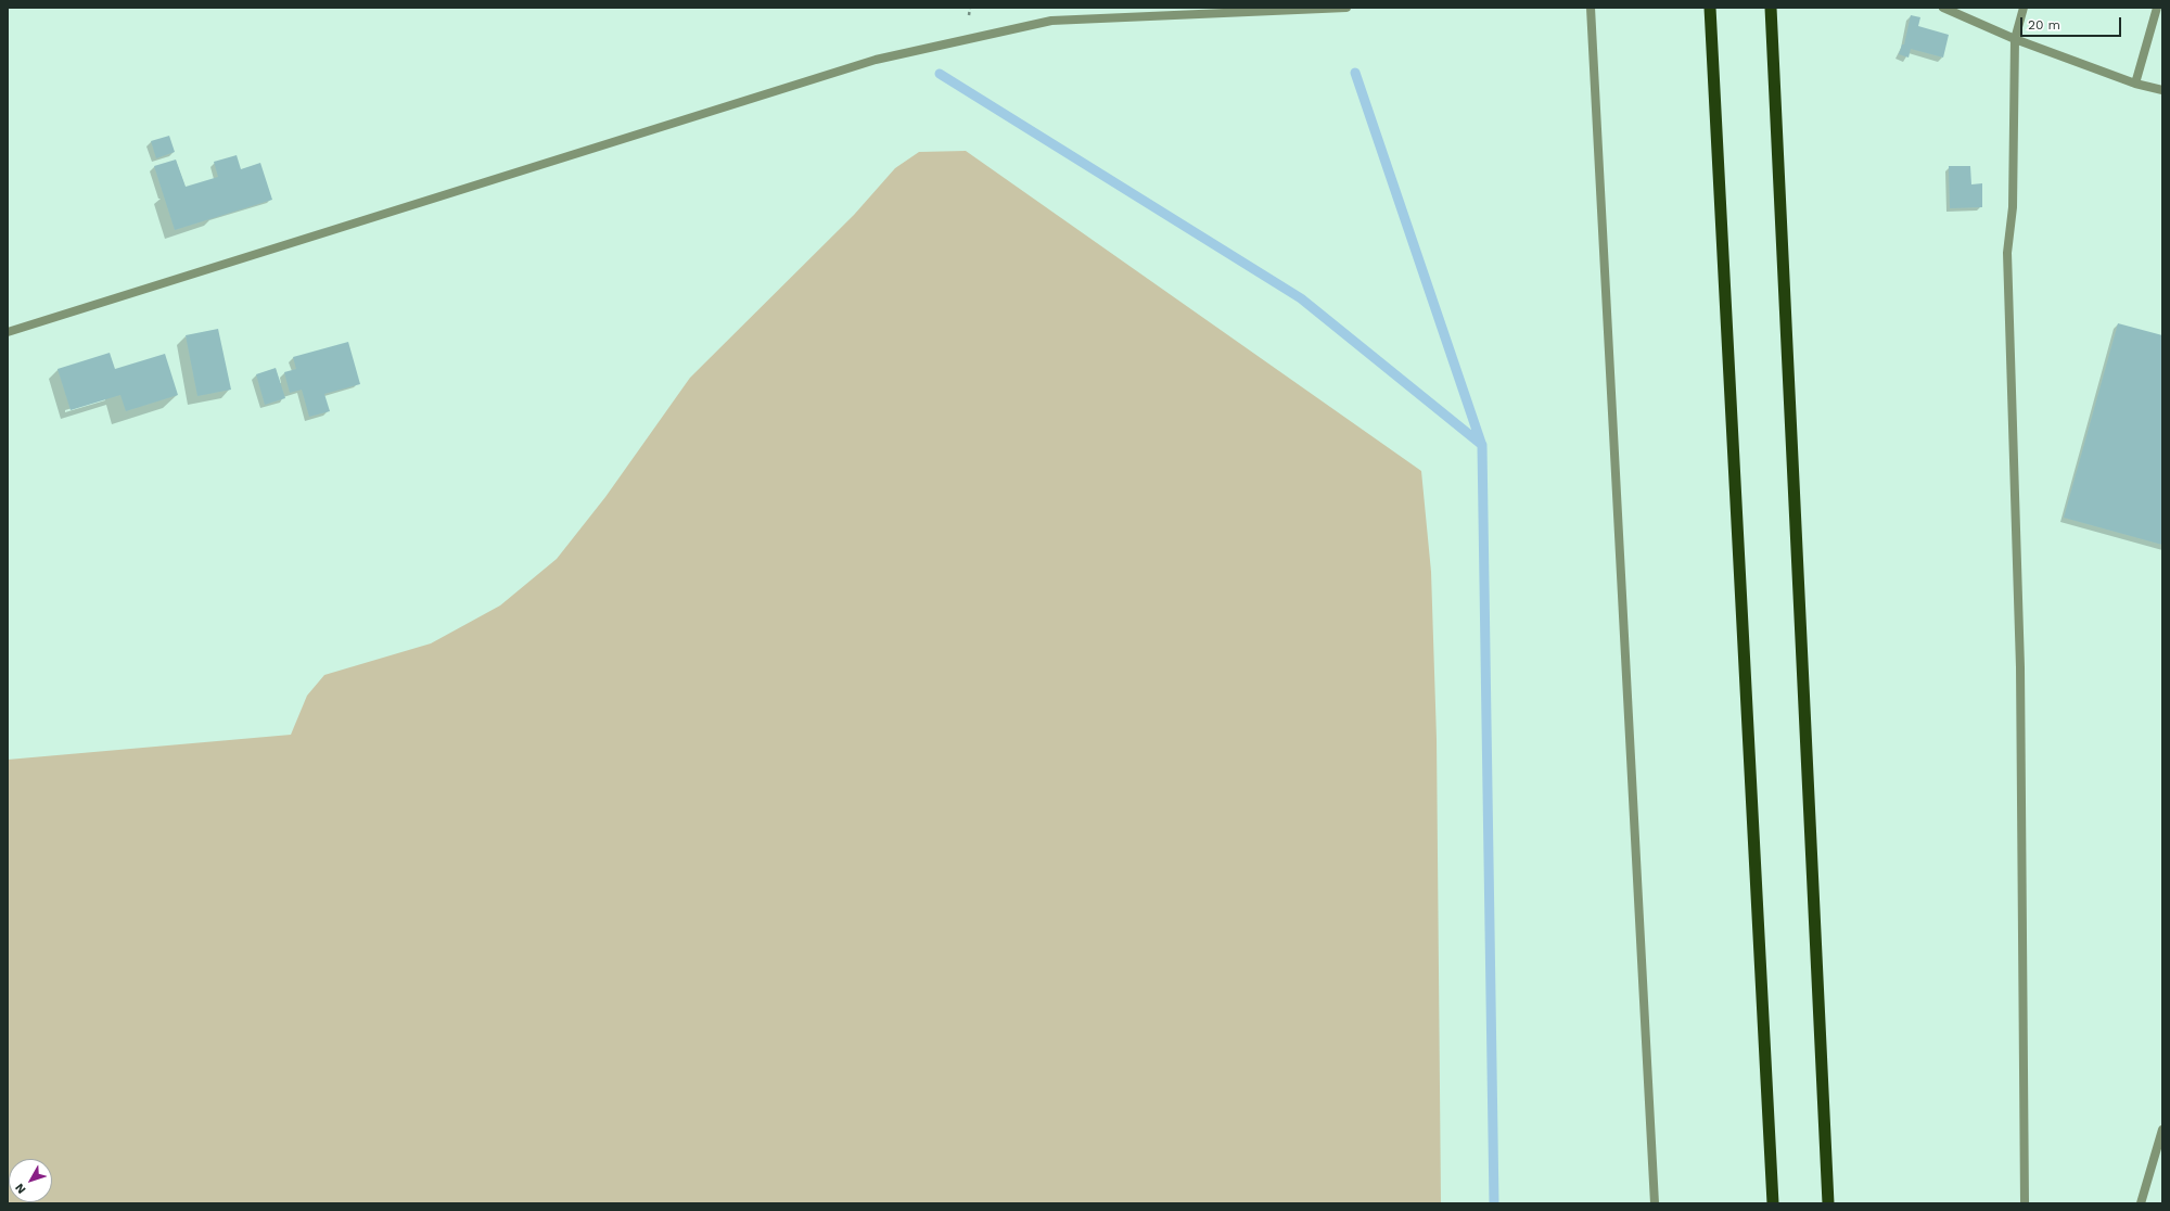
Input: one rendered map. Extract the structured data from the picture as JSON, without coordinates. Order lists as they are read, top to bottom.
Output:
{
  "scale_bar": "20 m",
  "north": "bottom left"
}
